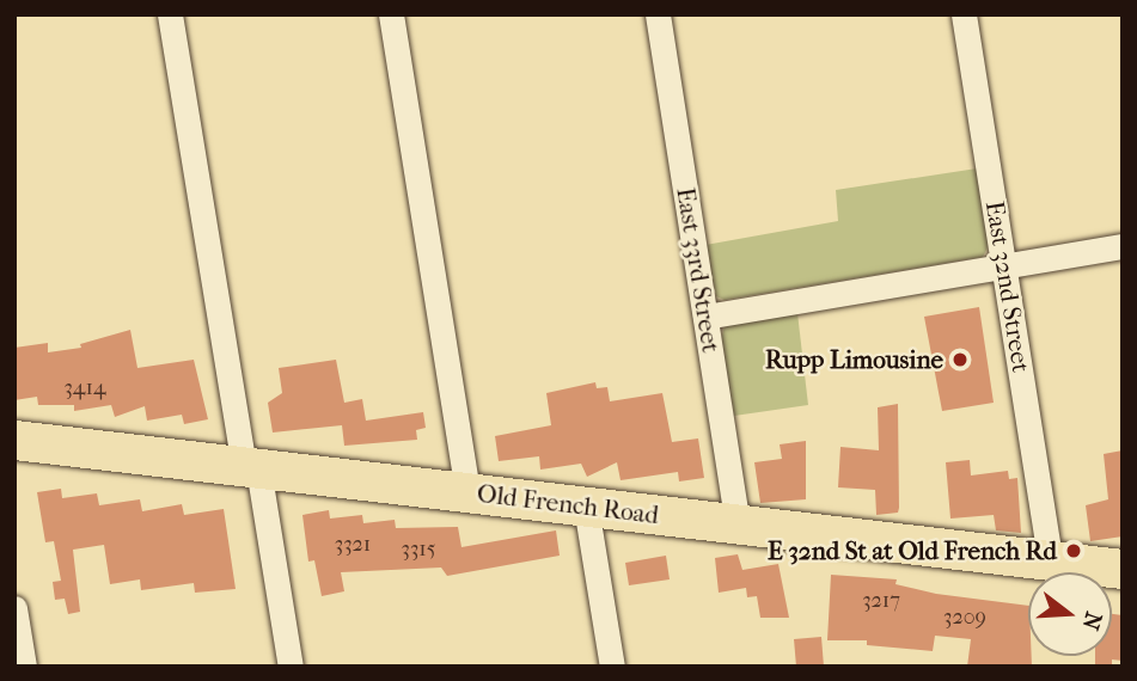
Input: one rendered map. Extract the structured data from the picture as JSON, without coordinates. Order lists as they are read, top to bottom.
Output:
{
  "streets": {
    "main road": ["Old French Road"],
    "street": ["East 33rd Street", "East 32nd Street"]
  },
  "crossings": [
    ["East 33rd Street", "Old French Road"],
    ["East 32nd Street", "Old French Road"]
  ],
  "places": ["Rupp Limousine", "E 32nd St at Old French Rd"],
  "house_numbers": [
    "3414",
    "3321",
    "3315",
    "3217",
    "3209"
  ],
  "north": "right"
}
